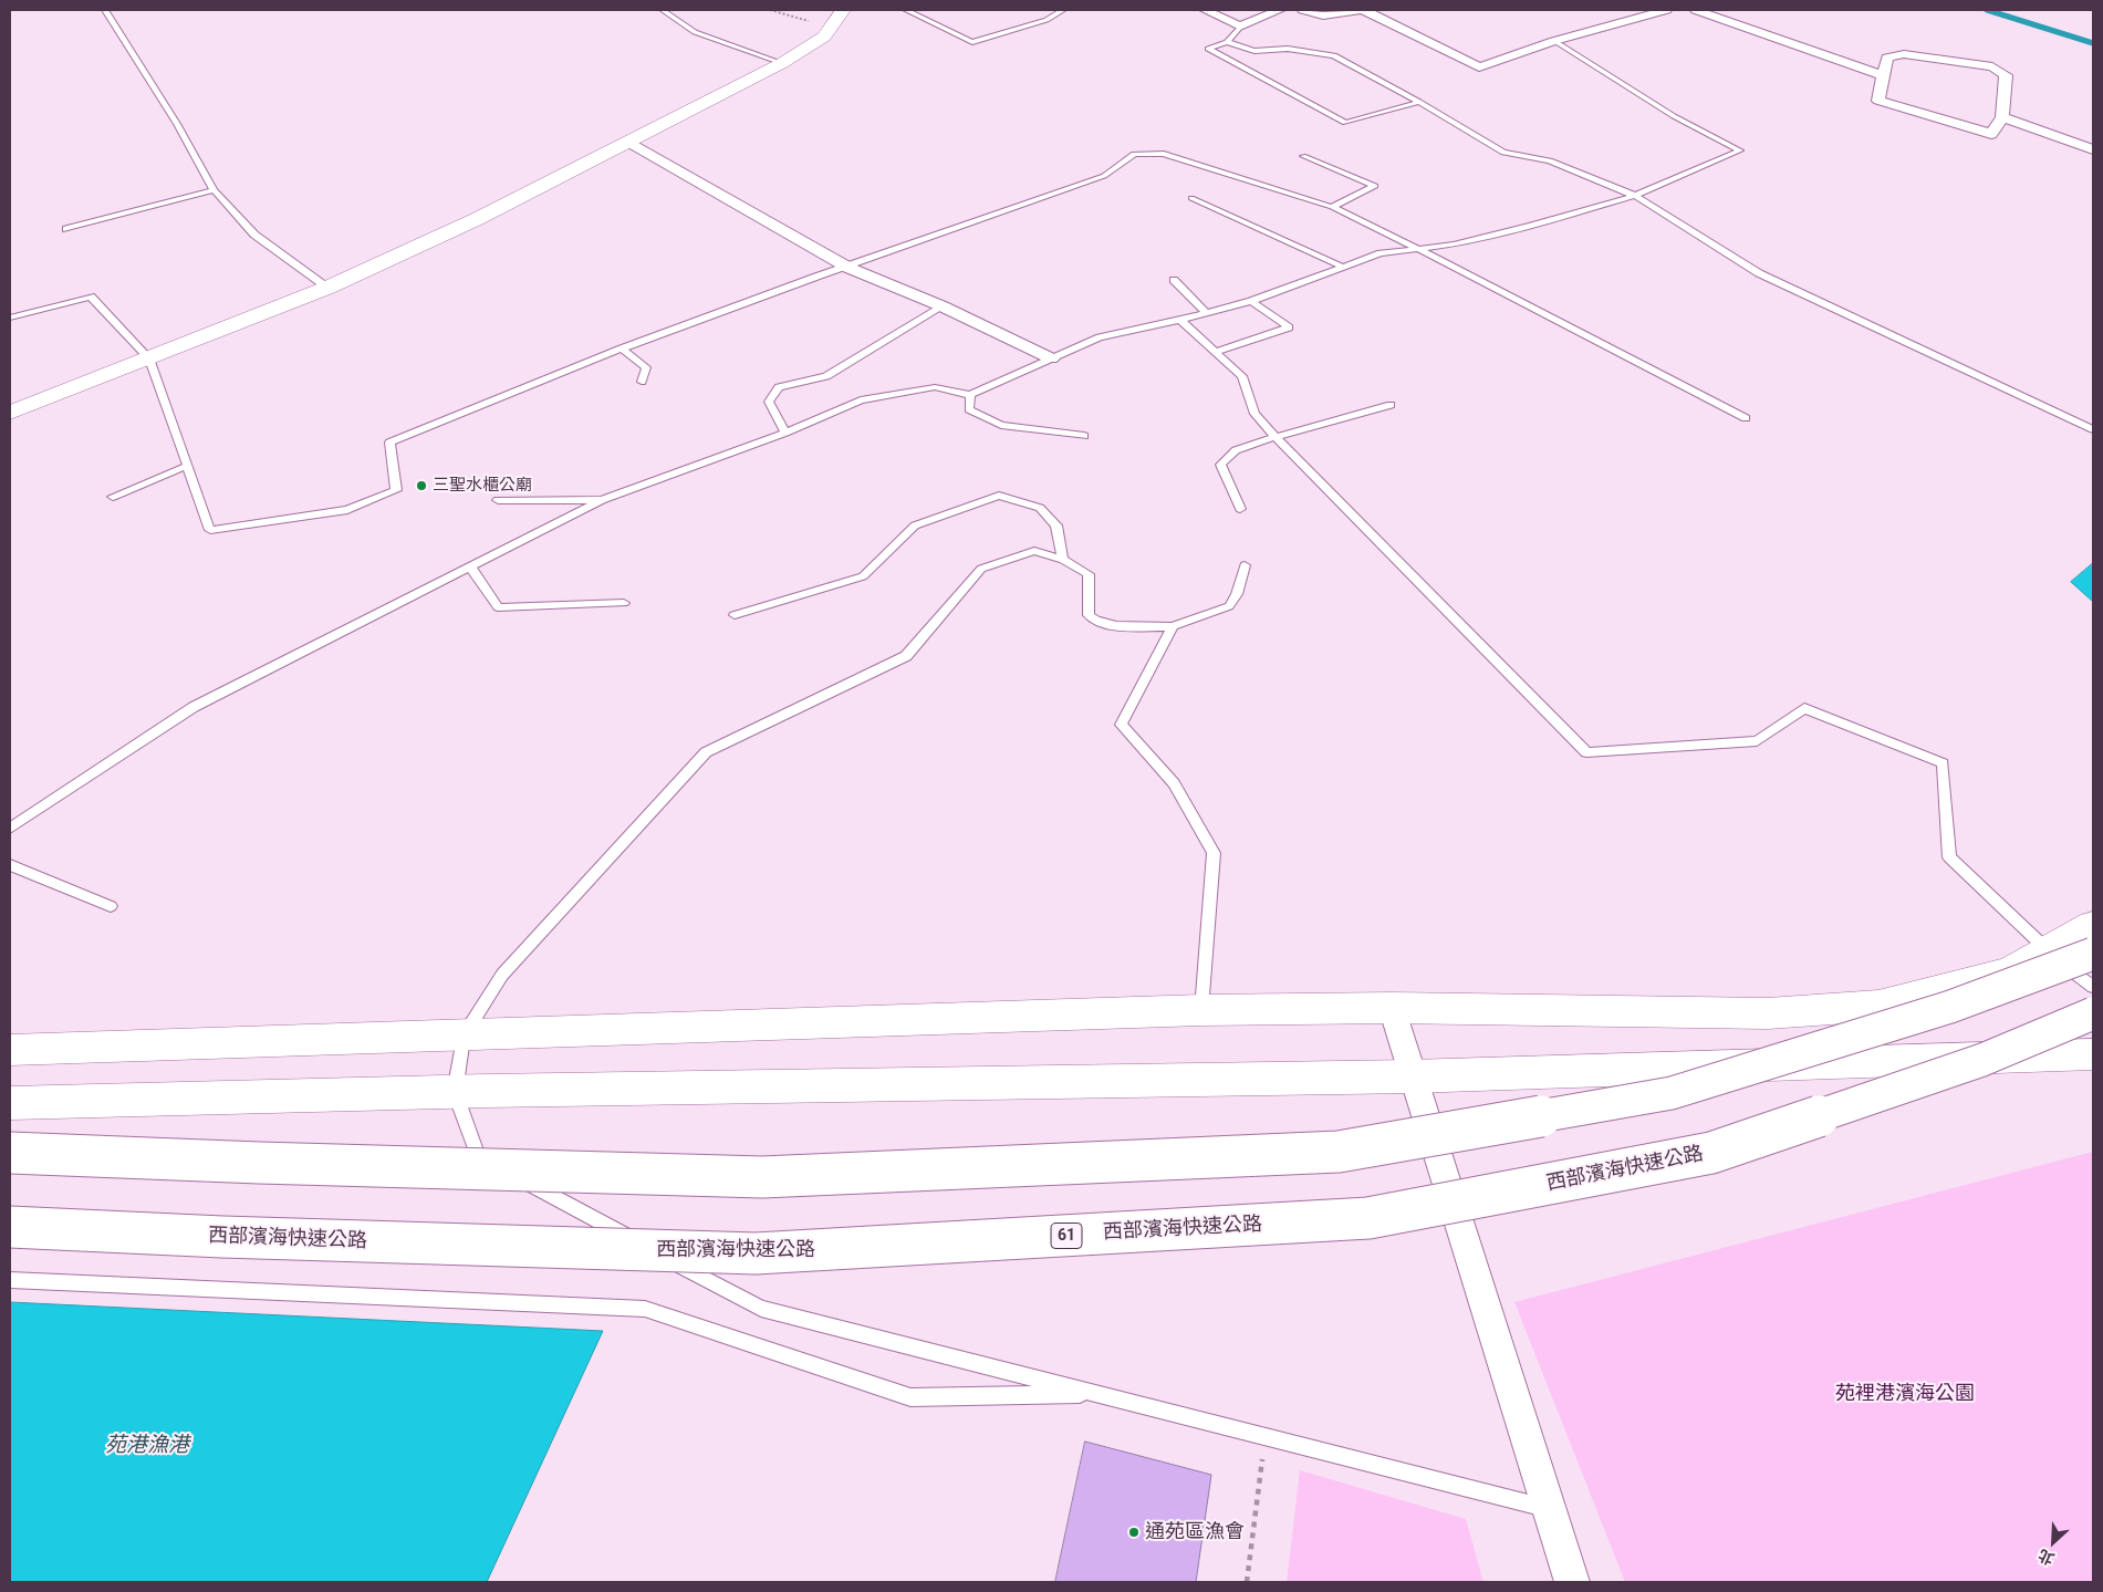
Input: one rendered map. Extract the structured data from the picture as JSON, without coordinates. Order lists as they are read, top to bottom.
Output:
{
  "streets": {
    "main road": ["西部濱海快速公路", "61"]
  },
  "water": ["苑港漁港"],
  "parks": ["苑裡港濱海公園"],
  "places": ["三聖水櫃公廟", "通苑區漁會"],
  "north": "bottom left"
}
